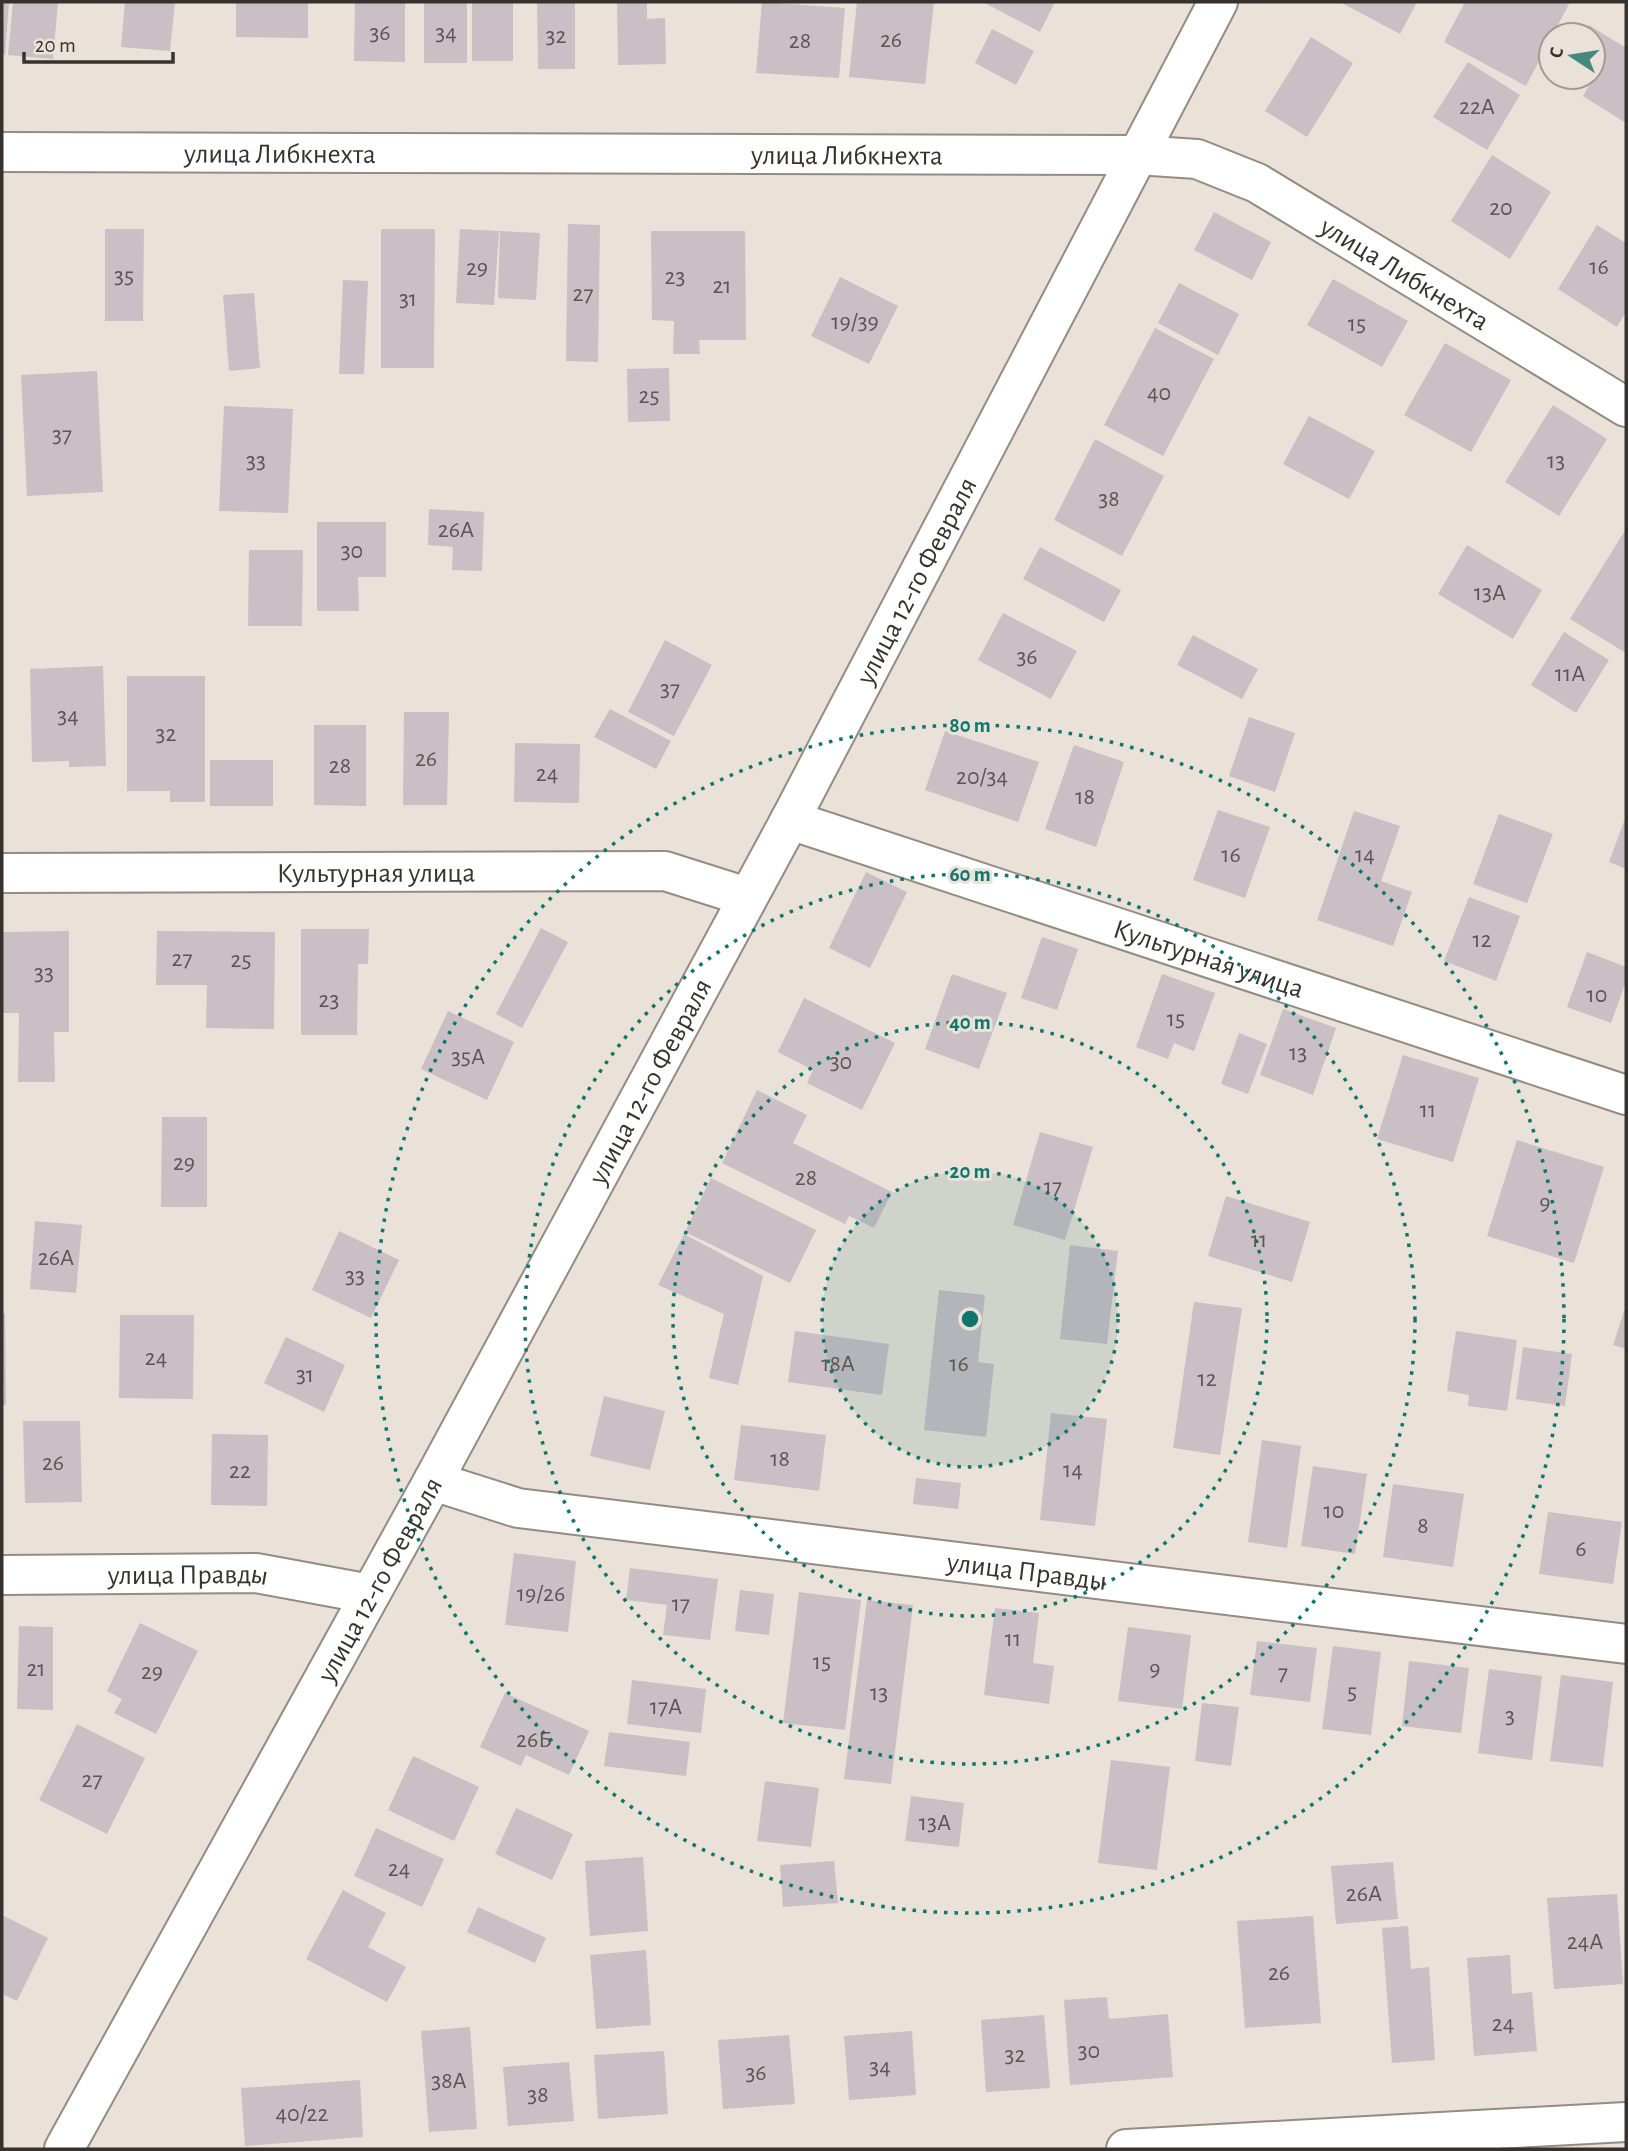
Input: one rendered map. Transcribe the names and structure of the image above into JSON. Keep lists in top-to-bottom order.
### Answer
{
  "streets": {
    "street": [
      "улица Либкнехта",
      "улица 12-го Февраля",
      "Культурная улица",
      "улица Правды"
    ]
  },
  "crossings": [
    ["улица Либкнехта", "улица 12-го Февраля"],
    ["улица 12-го Февраля", "Культурная улица"],
    ["улица 12-го Февраля", "улица Правды"]
  ],
  "house_numbers": [
    "36",
    "34",
    "32",
    "26",
    "28",
    "22А",
    "20",
    "16",
    "29",
    "35",
    "23",
    "21",
    "27",
    "31",
    "19/39",
    "15",
    "40",
    "25",
    "37",
    "33",
    "13",
    "38",
    "26А",
    "30",
    "13А",
    "36",
    "11А",
    "37",
    "34",
    "32",
    "26",
    "28",
    "24",
    "20/34",
    "18",
    "16",
    "14",
    "12",
    "27",
    "25",
    "33",
    "10",
    "23",
    "15",
    "13",
    "35А",
    "30",
    "11",
    "29",
    "28",
    "17",
    "9",
    "11",
    "26А",
    "33",
    "24",
    "18А",
    "16",
    "31",
    "12",
    "18",
    "26",
    "14",
    "22",
    "10",
    "8",
    "6",
    "19/26",
    "17",
    "11",
    "15",
    "21",
    "9",
    "29",
    "7",
    "5",
    "13",
    "17А",
    "3",
    "26Б",
    "27",
    "13А",
    "24",
    "26А",
    "24А",
    "26",
    "24",
    "30",
    "32",
    "34",
    "36",
    "38А",
    "38",
    "40/22"
  ],
  "scale_bar": "20 m",
  "north": "left",
  "rings": [
    "80 m",
    "60 m",
    "40 m",
    "20 m"
  ]
}
